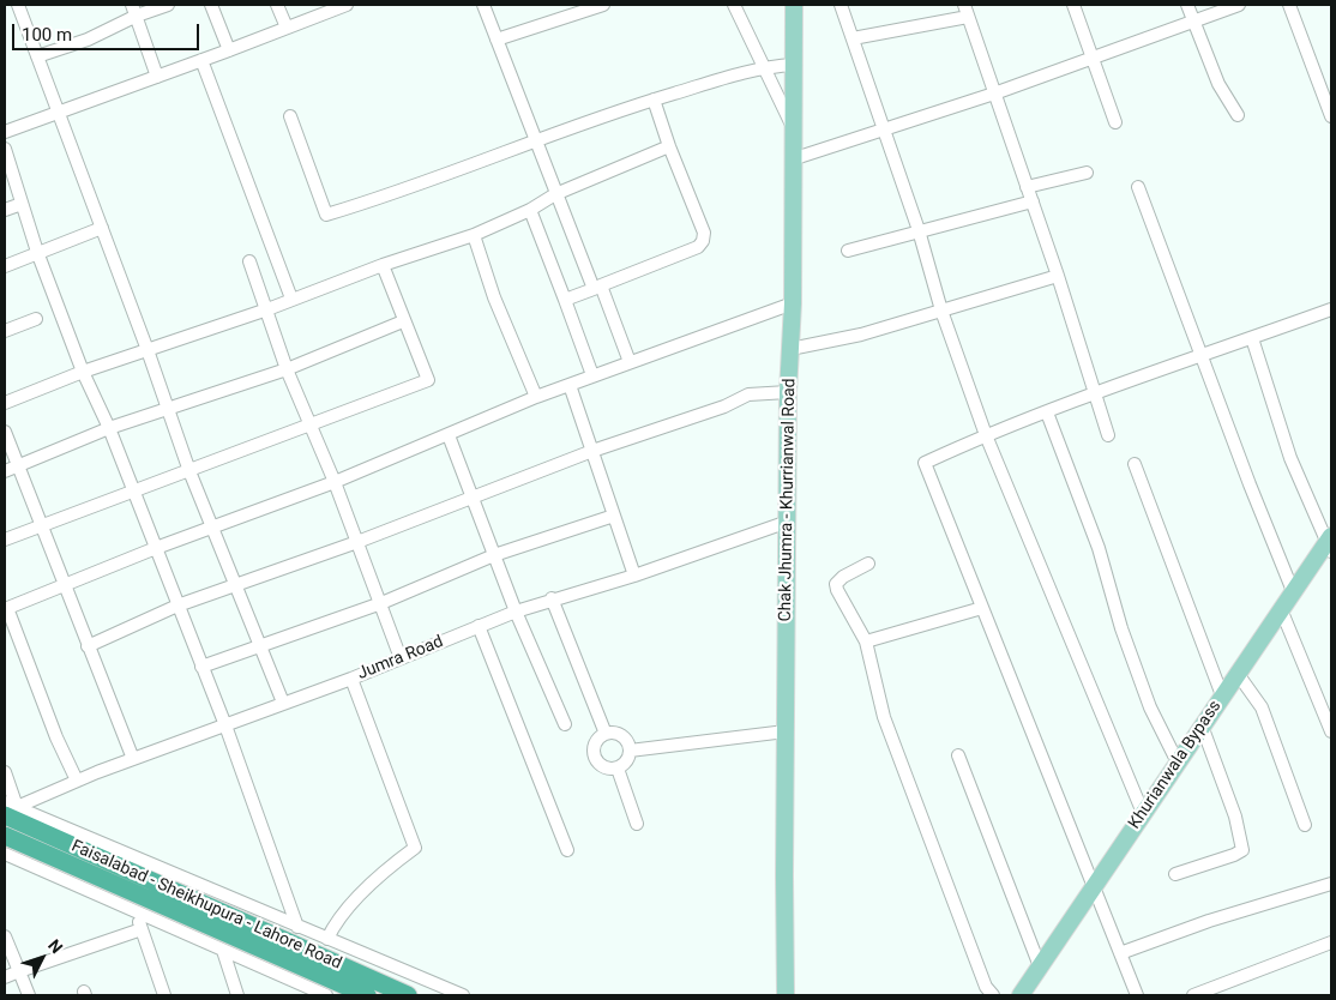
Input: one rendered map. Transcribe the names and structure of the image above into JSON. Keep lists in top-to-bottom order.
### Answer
{
  "streets": {
    "highway": ["Faisalabad - Sheikhupura - Lahore Road"],
    "main road": ["Chak Jhumra - Khurrianwal Road", "Khurianwala Bypass"],
    "street": ["Jumra Road"]
  },
  "crossings": [
    ["Chak Jhumra - Khurrianwal Road", "Jumra Road"],
    ["Jumra Road", "Faisalabad - Sheikhupura - Lahore Road"]
  ],
  "scale_bar": "100 m",
  "north": "top right"
}
